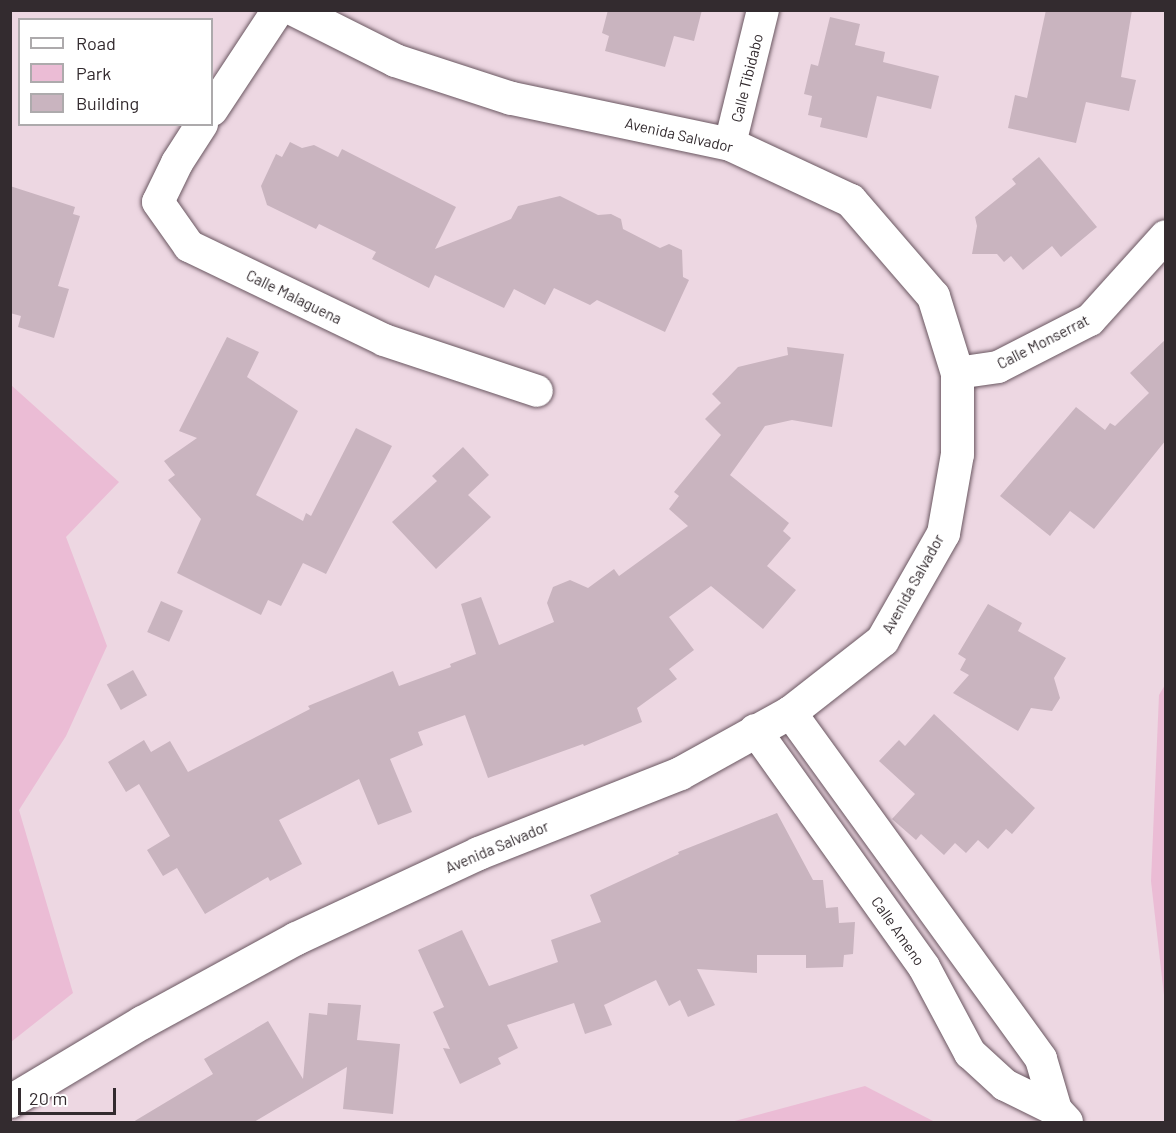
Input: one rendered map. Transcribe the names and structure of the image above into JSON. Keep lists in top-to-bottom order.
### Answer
{
  "streets": {
    "street": [
      "Calle Tibidabo",
      "Avenida Salvador",
      "Calle Malaguena",
      "Calle Monserrat",
      "Calle Ameno"
    ]
  },
  "crossings": [
    ["Calle Tibidabo", "Avenida Salvador"],
    ["Avenida Salvador", "Calle Monserrat"],
    ["Avenida Salvador", "Calle Ameno"]
  ],
  "legend": ["Road", "Park", "Building"],
  "scale_bar": "20 m"
}
